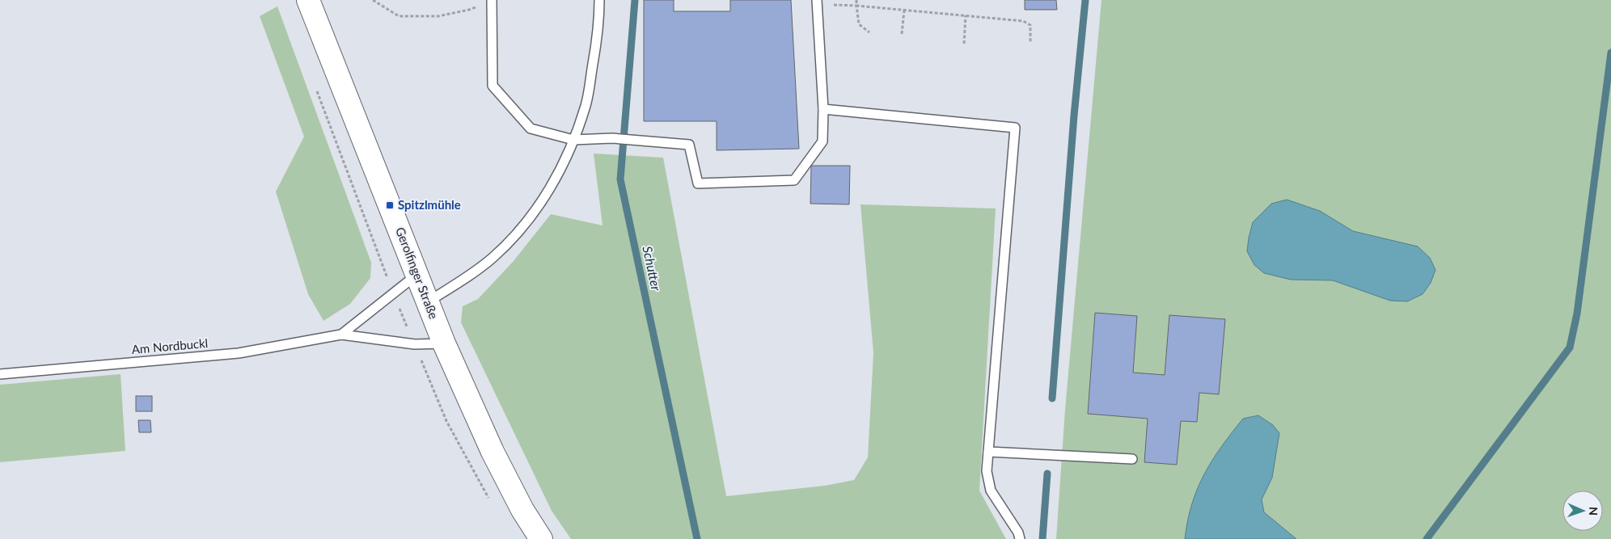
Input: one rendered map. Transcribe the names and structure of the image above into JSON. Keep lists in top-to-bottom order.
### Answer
{
  "streets": {
    "street": ["Gerolfinger Straße"],
    "lane": ["Am Nordbuckl"]
  },
  "water": ["Schutter"],
  "places": {
    "transit": ["Spitzlmühle"]
  },
  "north": "right"
}
